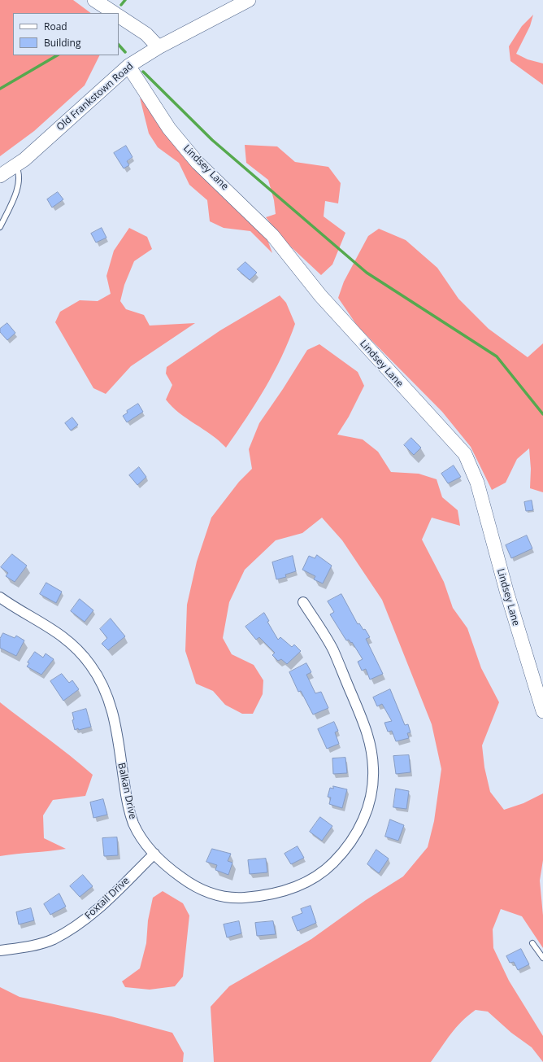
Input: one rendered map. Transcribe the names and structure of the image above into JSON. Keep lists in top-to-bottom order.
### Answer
{
  "streets": {
    "street": [
      "Old Frankstown Road",
      "Lindsey Lane",
      "Balkan Drive",
      "Foxtail Drive"
    ]
  },
  "crossings": [
    ["Old Frankstown Road", "Lindsey Lane"],
    ["Balkan Drive", "Foxtail Drive"]
  ],
  "legend": ["Road", "Building"]
}
